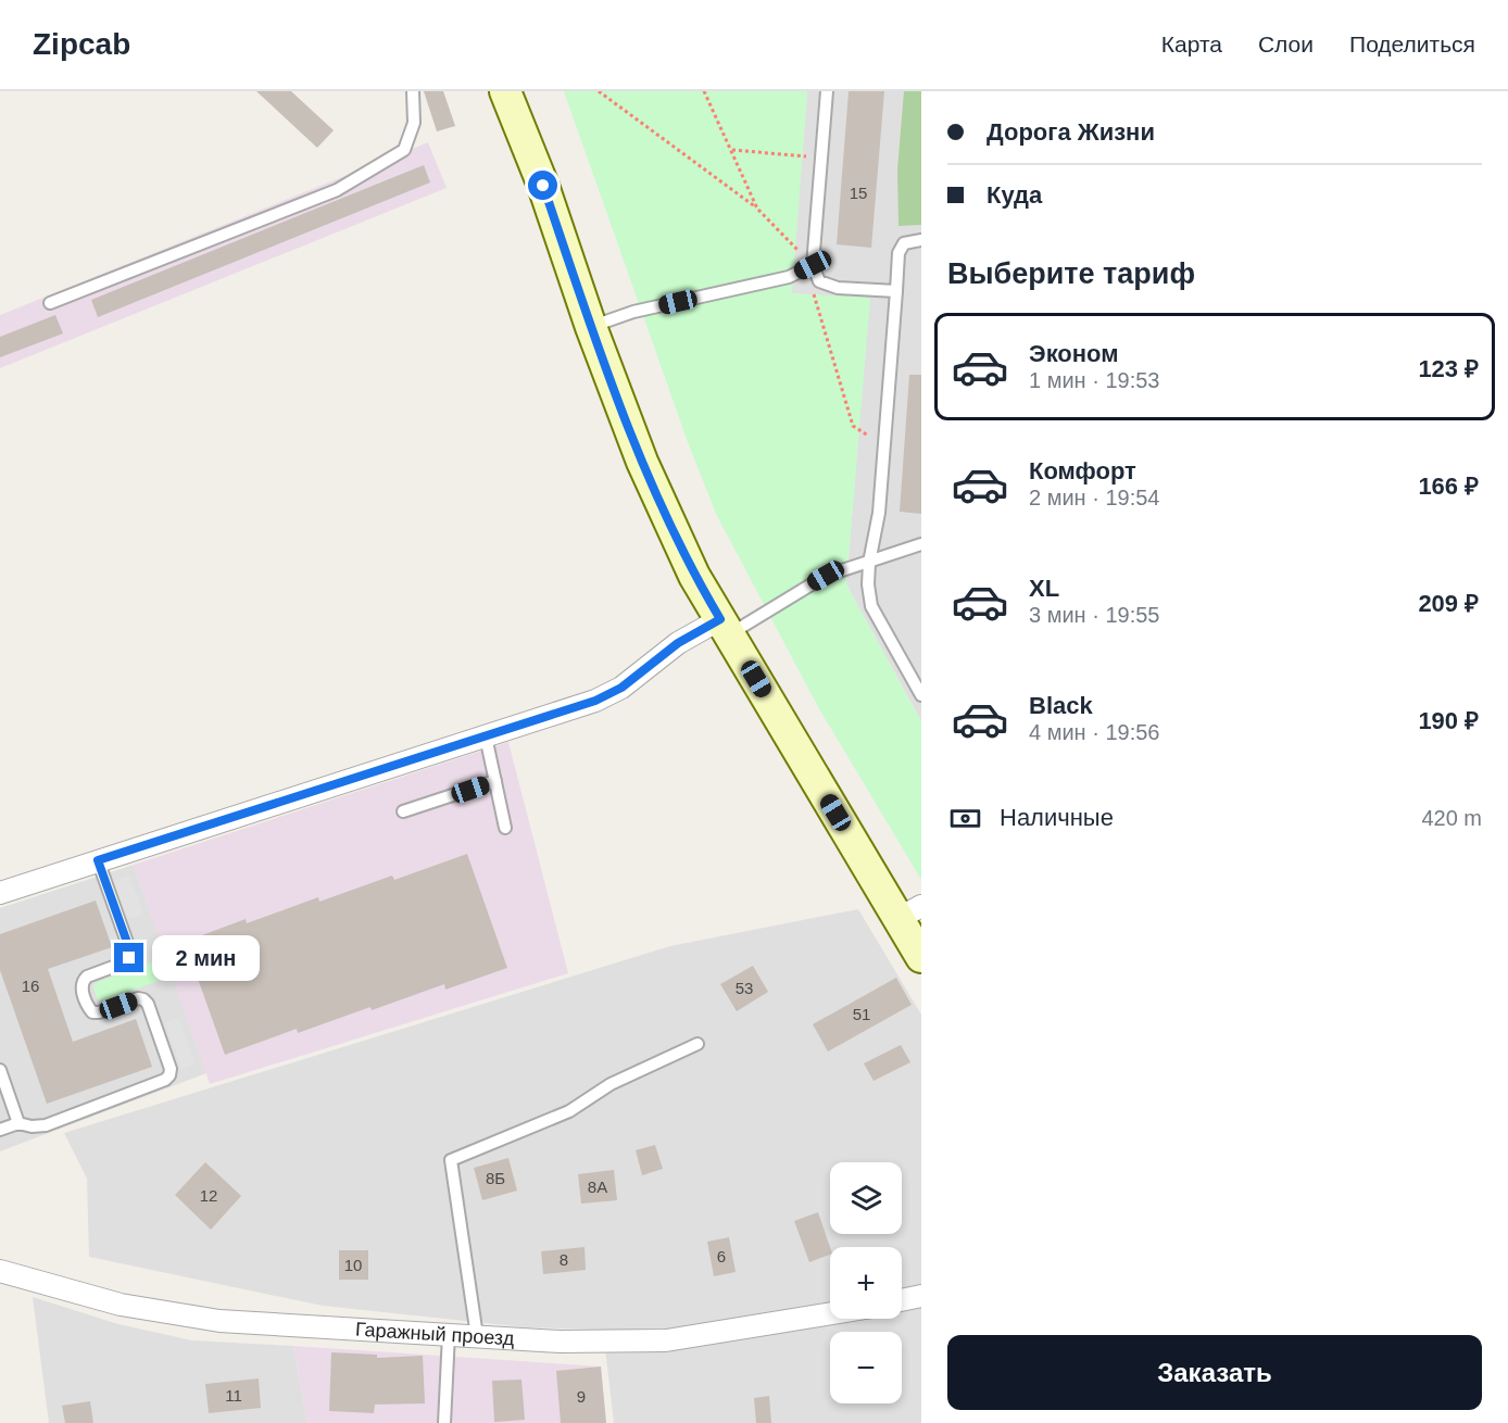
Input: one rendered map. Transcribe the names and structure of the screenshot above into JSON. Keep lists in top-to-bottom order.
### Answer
{
  "streets": {
    "street": ["Гаражный проезд"]
  },
  "house_numbers": [
    "15",
    "16",
    "53",
    "51",
    "8Б",
    "8А",
    "12",
    "6",
    "8",
    "10",
    "11",
    "9"
  ],
  "page": {
    "header": "Zipcab",
    "nav": ["Карта", "Слои", "Поделиться"],
    "banner": ["Дорога Жизни", "Куда"],
    "heading": "Выберите тариф",
    "list": [
      {
        "name": "Эконом",
        "note": "1 мин · 19:53",
        "value": "123 ₽"
      },
      {
        "name": "Комфорт",
        "note": "2 мин · 19:54",
        "value": "166 ₽"
      },
      {
        "name": "XL",
        "note": "3 мин · 19:55",
        "value": "209 ₽"
      },
      {
        "name": "Black",
        "note": "4 мин · 19:56",
        "value": "190 ₽"
      }
    ],
    "pay": ["Наличные", "420 m"],
    "bubble": "2 мин",
    "map_buttons": ["+", "−"],
    "buttons": "Заказать"
  }
}
